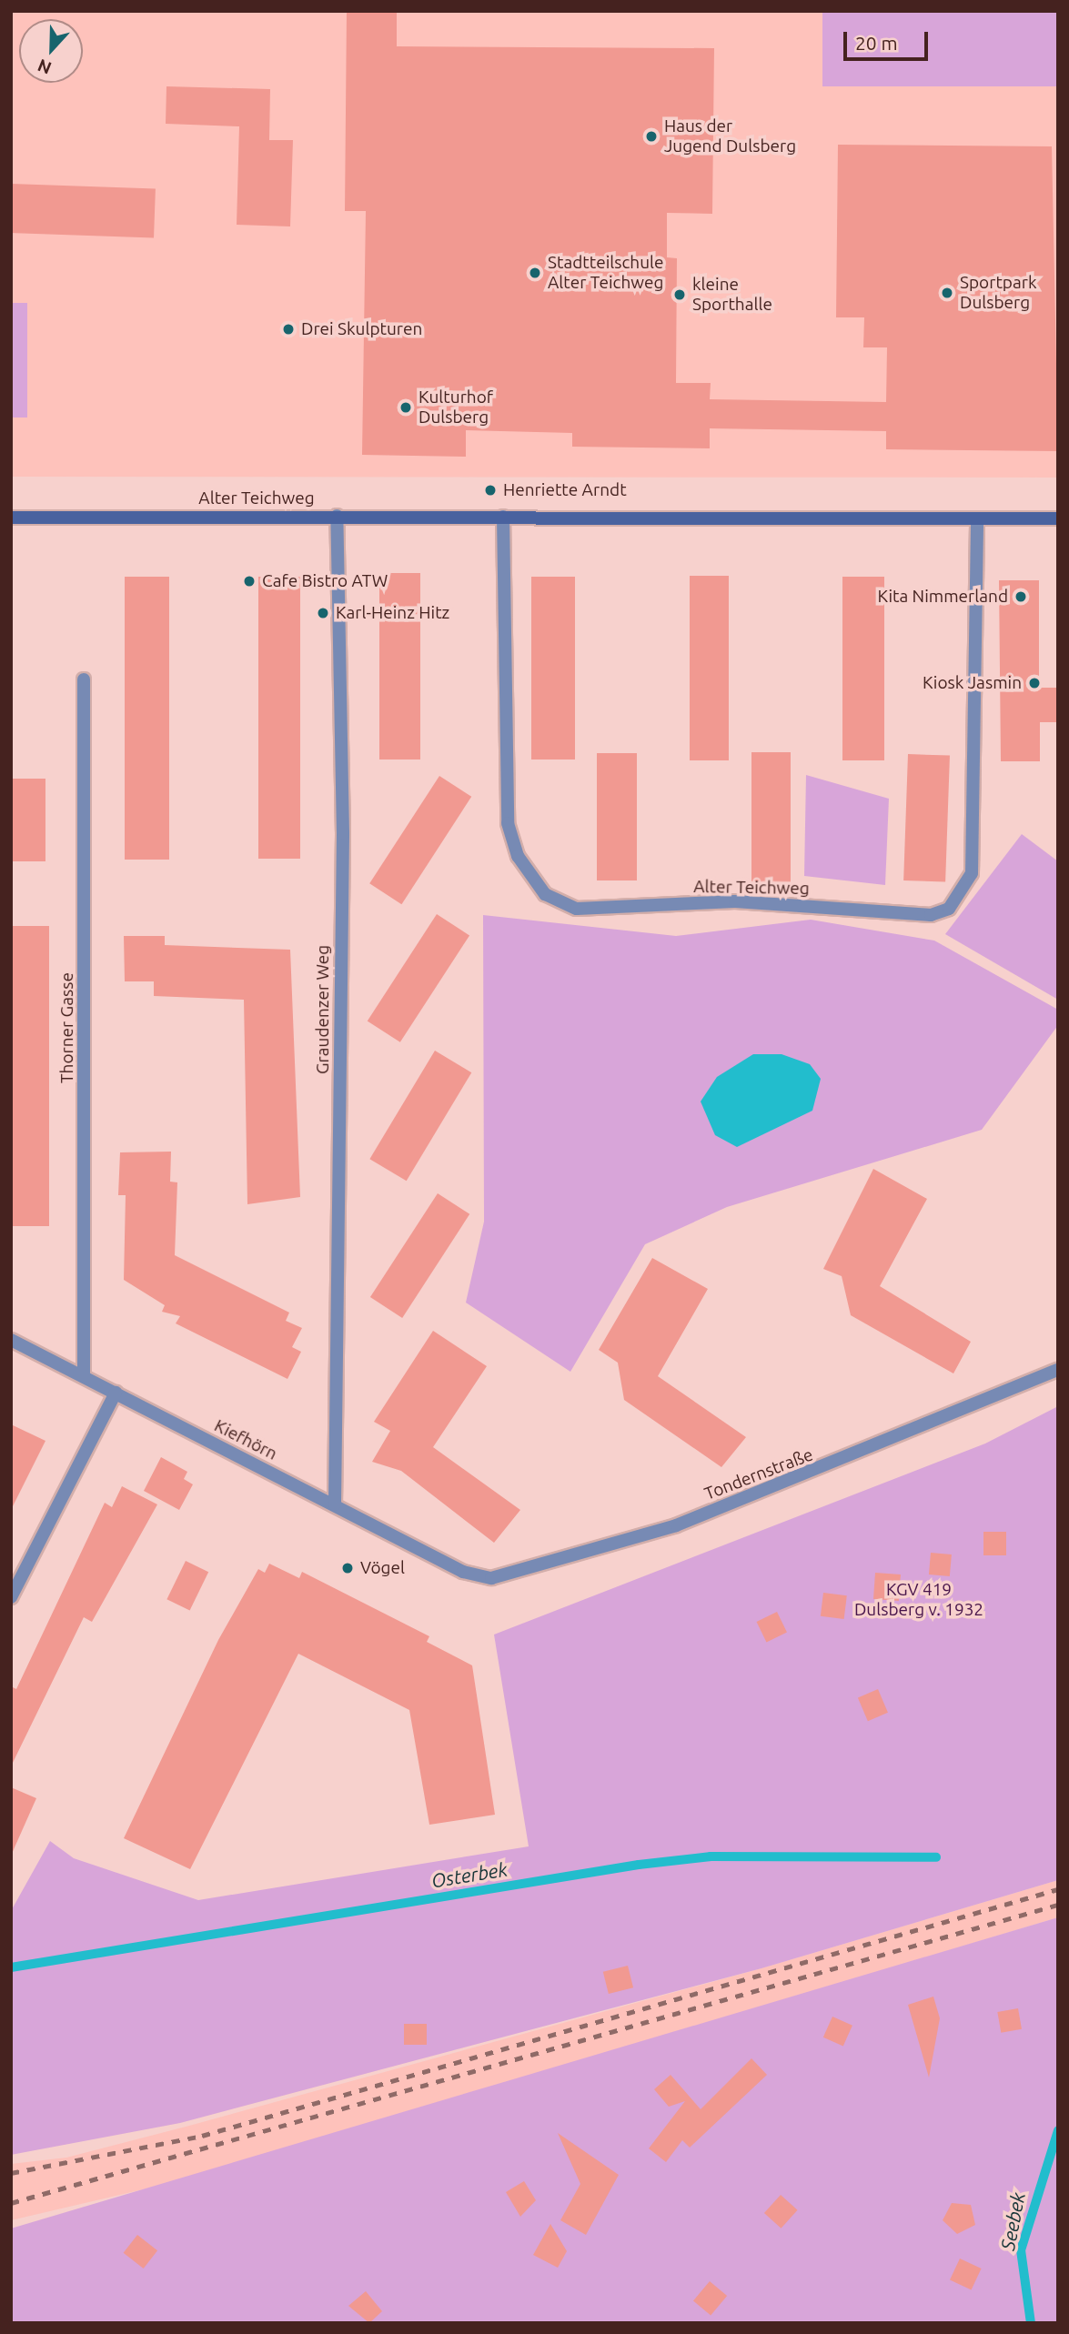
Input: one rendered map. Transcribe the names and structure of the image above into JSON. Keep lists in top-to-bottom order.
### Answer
{
  "streets": {
    "street": [
      "Alter Teichweg",
      "Graudenzer Weg",
      "Thorner Gasse",
      "Kiefhörn",
      "Tondernstraße"
    ]
  },
  "crossings": [
    ["Alter Teichweg", "Graudenzer Weg"],
    ["Graudenzer Weg", "Kiefhörn"],
    ["Thorner Gasse", "Kiefhörn"],
    ["Kiefhörn", "Tondernstraße"]
  ],
  "water": ["Osterbek", "Seebek"],
  "parks": ["KGV 419 Dulsberg v. 1932"],
  "places": [
    "Haus der Jugend Dulsberg",
    "Stadtteilschule Alter Teichweg",
    "Sportpark Dulsberg",
    "kleine Sporthalle",
    "Drei Skulpturen",
    "Kulturhof Dulsberg",
    "Henriette Arndt",
    "Cafe Bistro ATW",
    "Kita Nimmerland",
    "Karl-Heinz Hitz",
    "Kiosk Jasmin",
    "Vögel"
  ],
  "scale_bar": "20 m",
  "north": "bottom"
}
